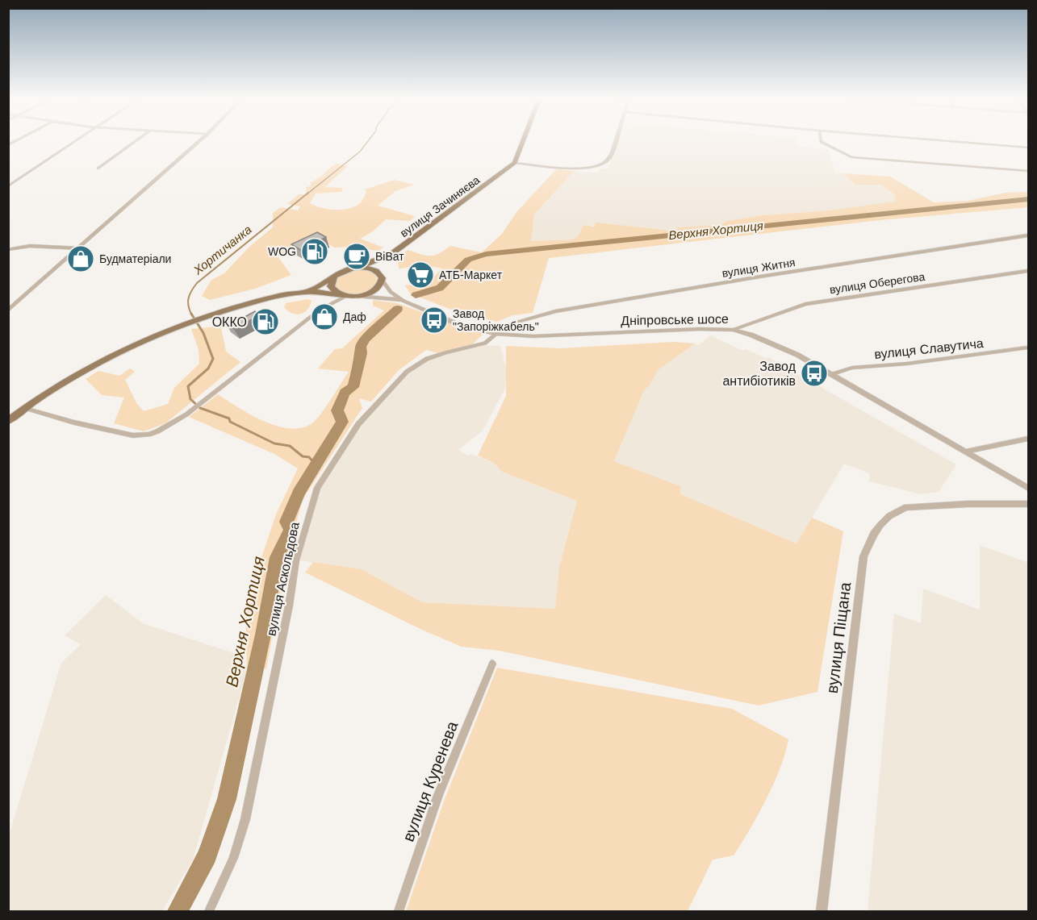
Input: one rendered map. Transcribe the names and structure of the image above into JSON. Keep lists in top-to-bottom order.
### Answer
{
  "streets": {
    "main road": ["вулиця Зачиняєва"],
    "street": [
      "вулиця Житня",
      "вулиця Оберегова",
      "Дніпровське шосе",
      "вулиця Славутича",
      "вулиця Аскольдова",
      "вулиця Піщана",
      "вулиця Куренева"
    ]
  },
  "crossings": [
    ["вулиця Житня", "Дніпровське шосе"],
    ["вулиця Житня", "вулиця Аскольдова"],
    ["вулиця Оберегова", "Дніпровське шосе"],
    ["Дніпровське шосе", "вулиця Славутича"],
    ["Дніпровське шосе", "вулиця Аскольдова"]
  ],
  "water": ["Верхня Хортиця", "Хортичанка"],
  "places": {
    "fuel station": ["WOG", "ОККО"],
    "cafe": ["ВіВат"],
    "shop": ["Будматеріали", "Даф"],
    "supermarket": ["АТБ-Маркет"],
    "bus stop": ["Завод \"Запоріжкабель\"", "Завод антибіотиків"]
  }
}
